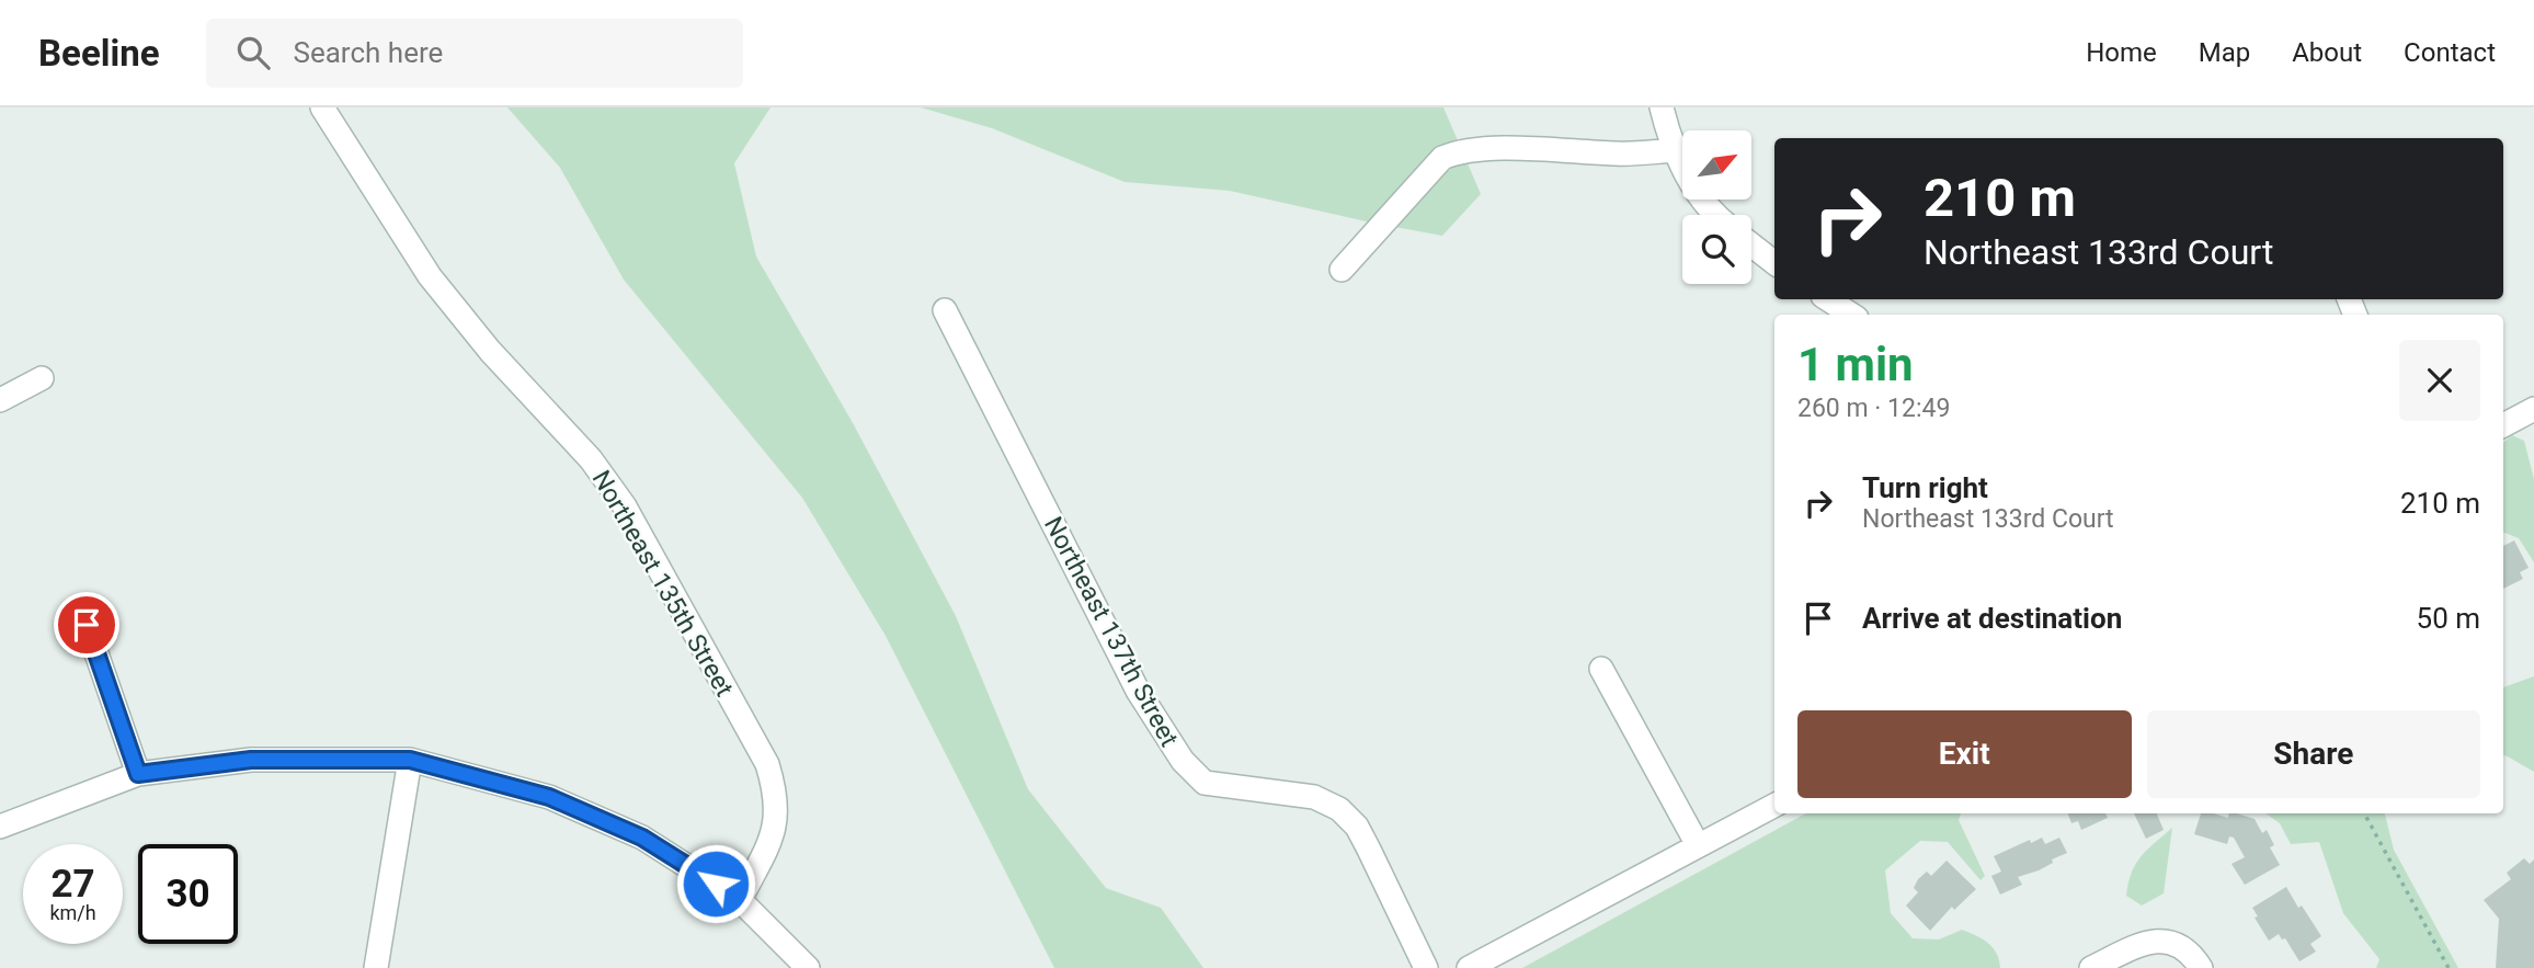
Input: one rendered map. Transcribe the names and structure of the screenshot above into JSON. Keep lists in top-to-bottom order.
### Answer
{
  "streets": {
    "street": ["Northeast 135th Street", "Northeast 137th Street"]
  },
  "north": "top right",
  "page": {
    "header": "Beeline",
    "search": "Search here",
    "nav": [
      "Home",
      "Map",
      "About",
      "Contact"
    ],
    "turn": ["210 m", "Northeast 133rd Court"],
    "heading": ["1 min", "260 m · 12:49"],
    "list": [
      {
        "name": "Turn right",
        "note": "Northeast 133rd Court",
        "value": "210 m"
      },
      {
        "name": "Arrive at destination",
        "value": "50 m"
      }
    ],
    "buttons": ["Exit", "Share"],
    "speed": "27 km/h",
    "limit": "30"
  }
}
